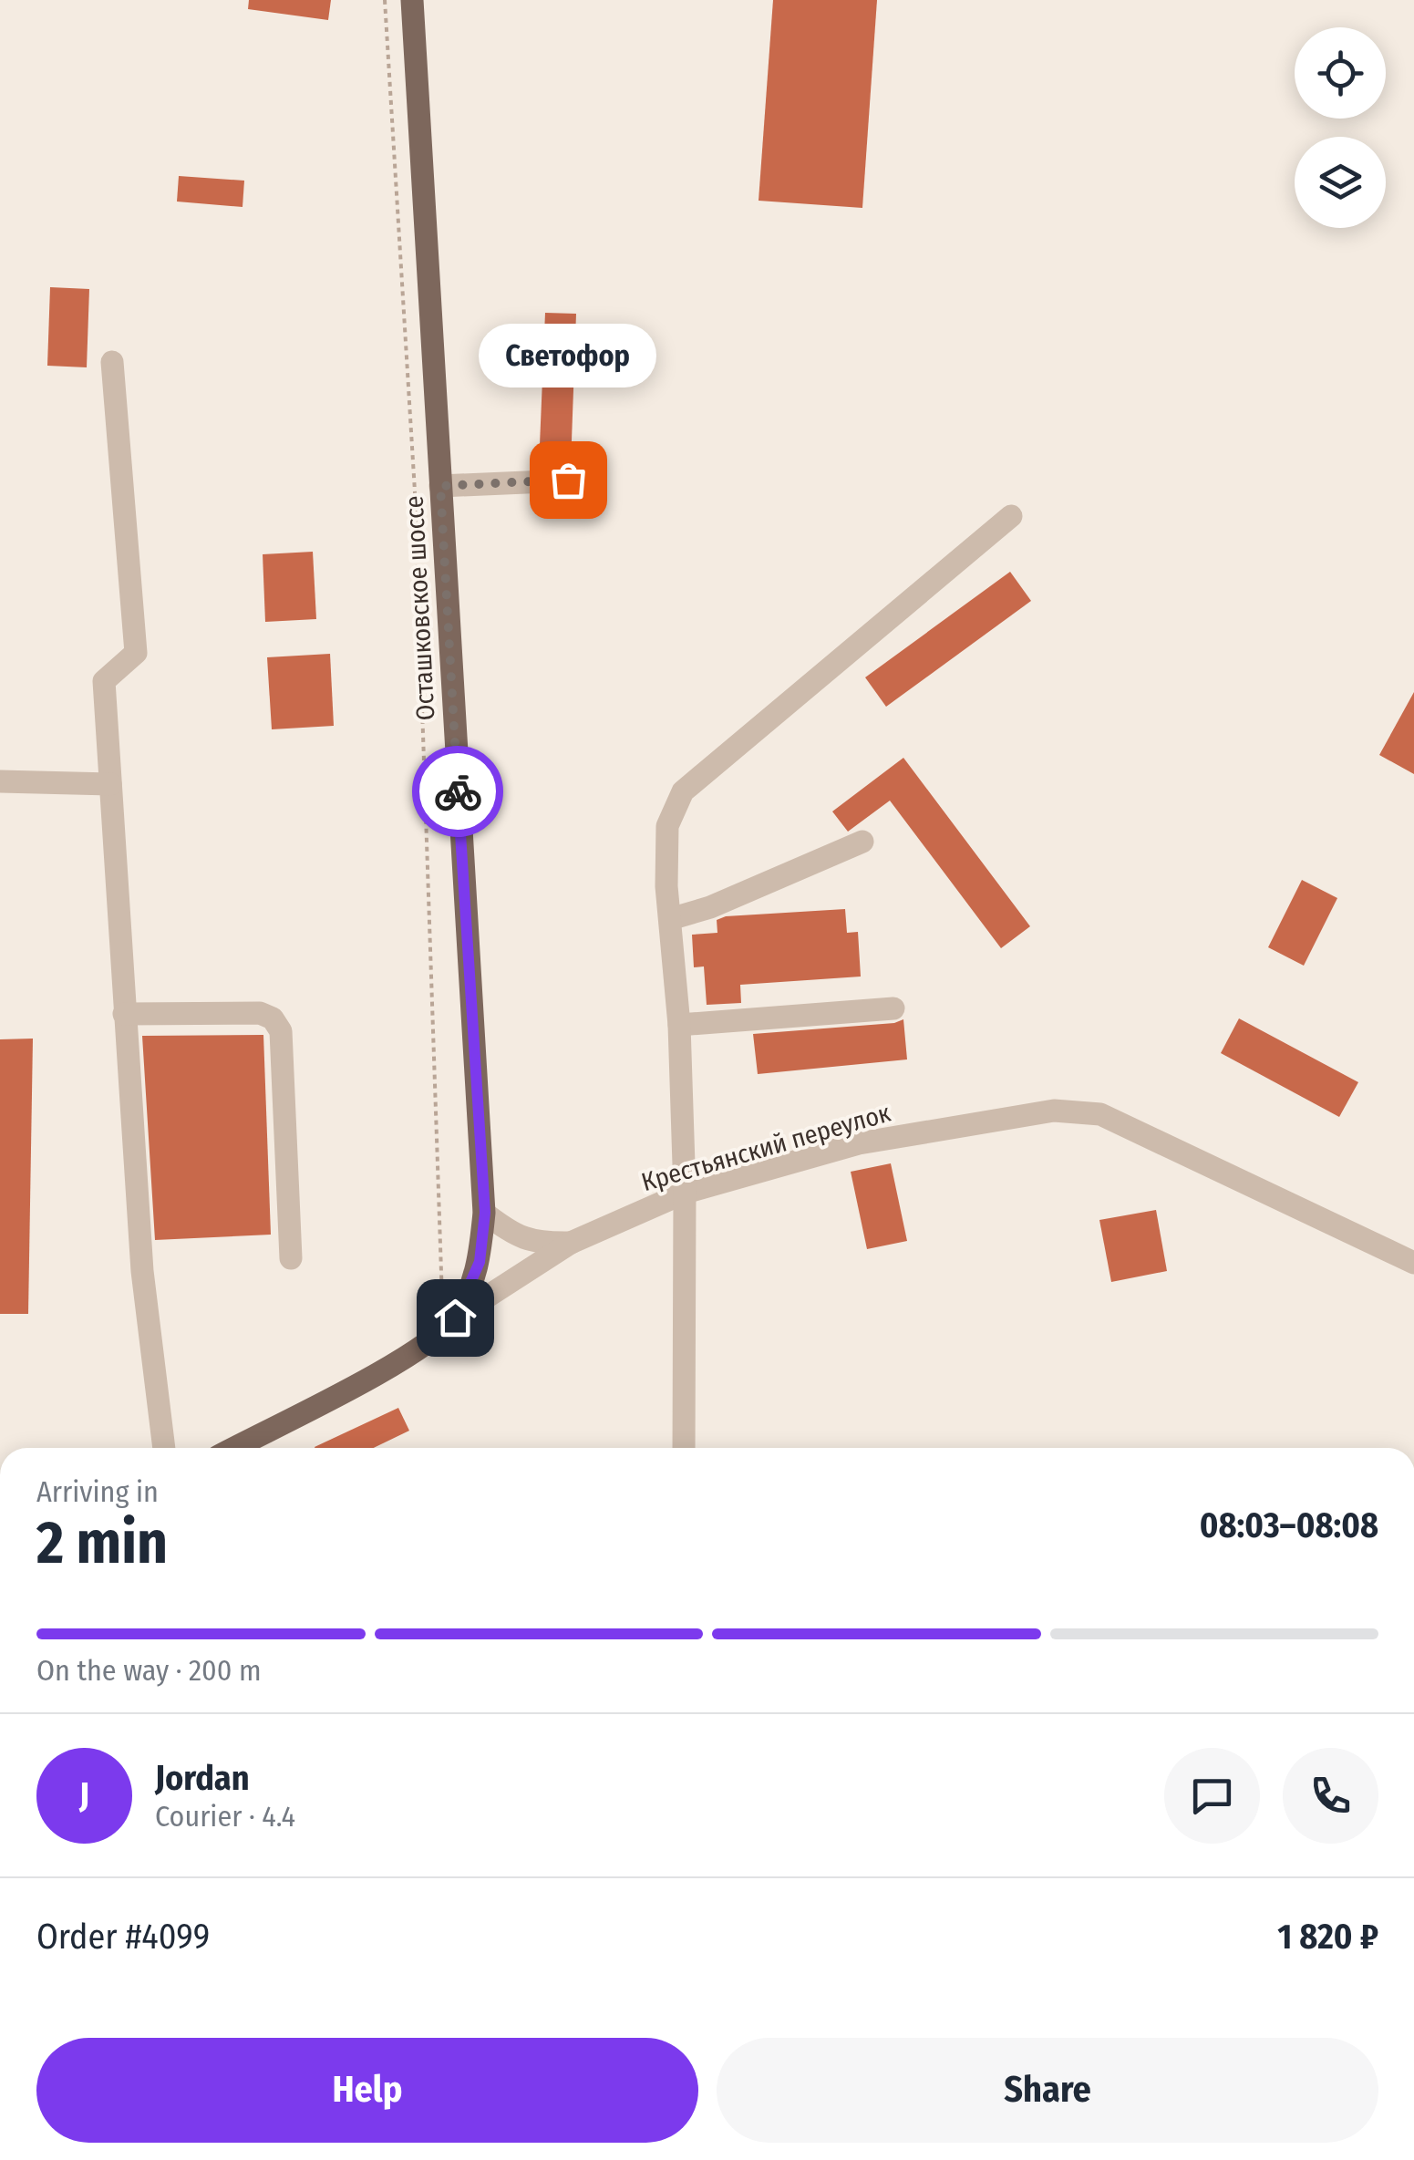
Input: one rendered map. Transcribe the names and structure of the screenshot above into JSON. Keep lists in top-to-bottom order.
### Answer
{
  "streets": {
    "main road": ["Осташковское шоссе"],
    "street": ["Крестьянский переулок"]
  },
  "crossings": [
    ["Осташковское шоссе", "Крестьянский переулок"]
  ],
  "places": ["Светофор"],
  "page": {
    "bubble": "Светофор",
    "heading": ["2 min", "Arriving in", "08:03–08:08"],
    "panel": [
      "Jordan",
      "Courier · 4.4",
      "Order #4099",
      "1 820 ₽"
    ],
    "bar": "On the way · 200 m",
    "round": "J",
    "buttons": ["Help", "Share"]
  }
}
